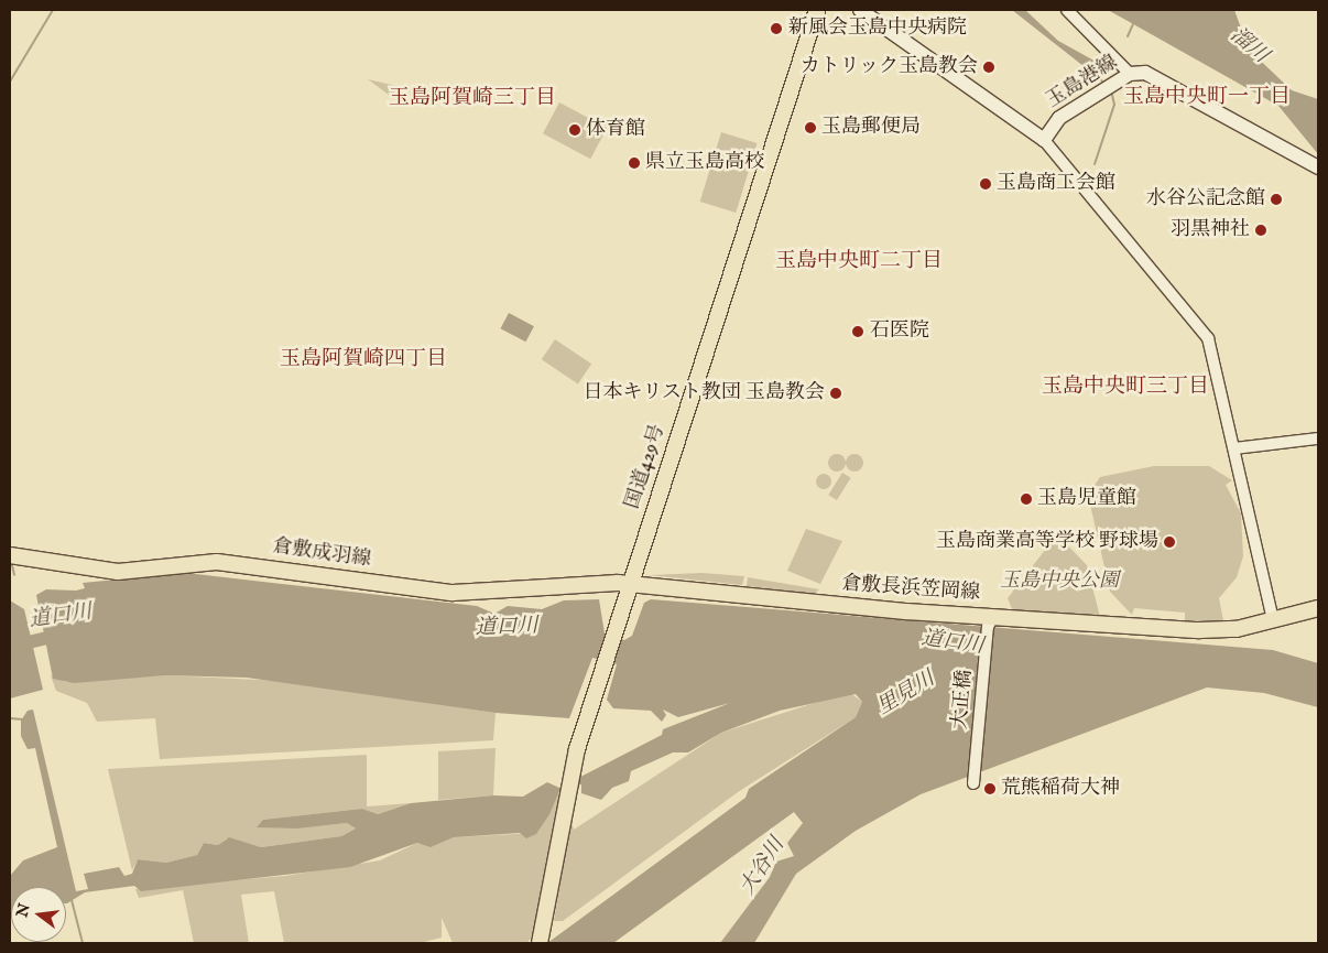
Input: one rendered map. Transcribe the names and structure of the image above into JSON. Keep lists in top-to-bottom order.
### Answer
{
  "streets": {
    "main road": [
      "玉島港線",
      "国道429号",
      "倉敷成羽線",
      "倉敷長浜笠岡線"
    ],
    "street": ["大正橋"]
  },
  "crossings": [
    ["国道429号", "倉敷成羽線"],
    ["国道429号", "倉敷長浜笠岡線"],
    ["倉敷成羽線", "倉敷長浜笠岡線"],
    ["倉敷長浜笠岡線", "大正橋"]
  ],
  "districts": [
    "玉島中央町一丁目",
    "玉島阿賀崎三丁目",
    "玉島中央町二丁目",
    "玉島阿賀崎四丁目",
    "玉島中央町三丁目"
  ],
  "water": [
    "溜川",
    "道口川",
    "里見川",
    "大谷川"
  ],
  "parks": ["玉島中央公園"],
  "places": [
    "新風会玉島中央病院",
    "カトリック玉島教会",
    "玉島郵便局",
    "体育館",
    "県立玉島高校",
    "玉島商工会館",
    "水谷公記念館",
    "羽黒神社",
    "石医院",
    "日本キリスト教団 玉島教会",
    "玉島児童館",
    "玉島商業高等学校 野球場",
    "荒熊稲荷大神"
  ],
  "north": "left"
}
